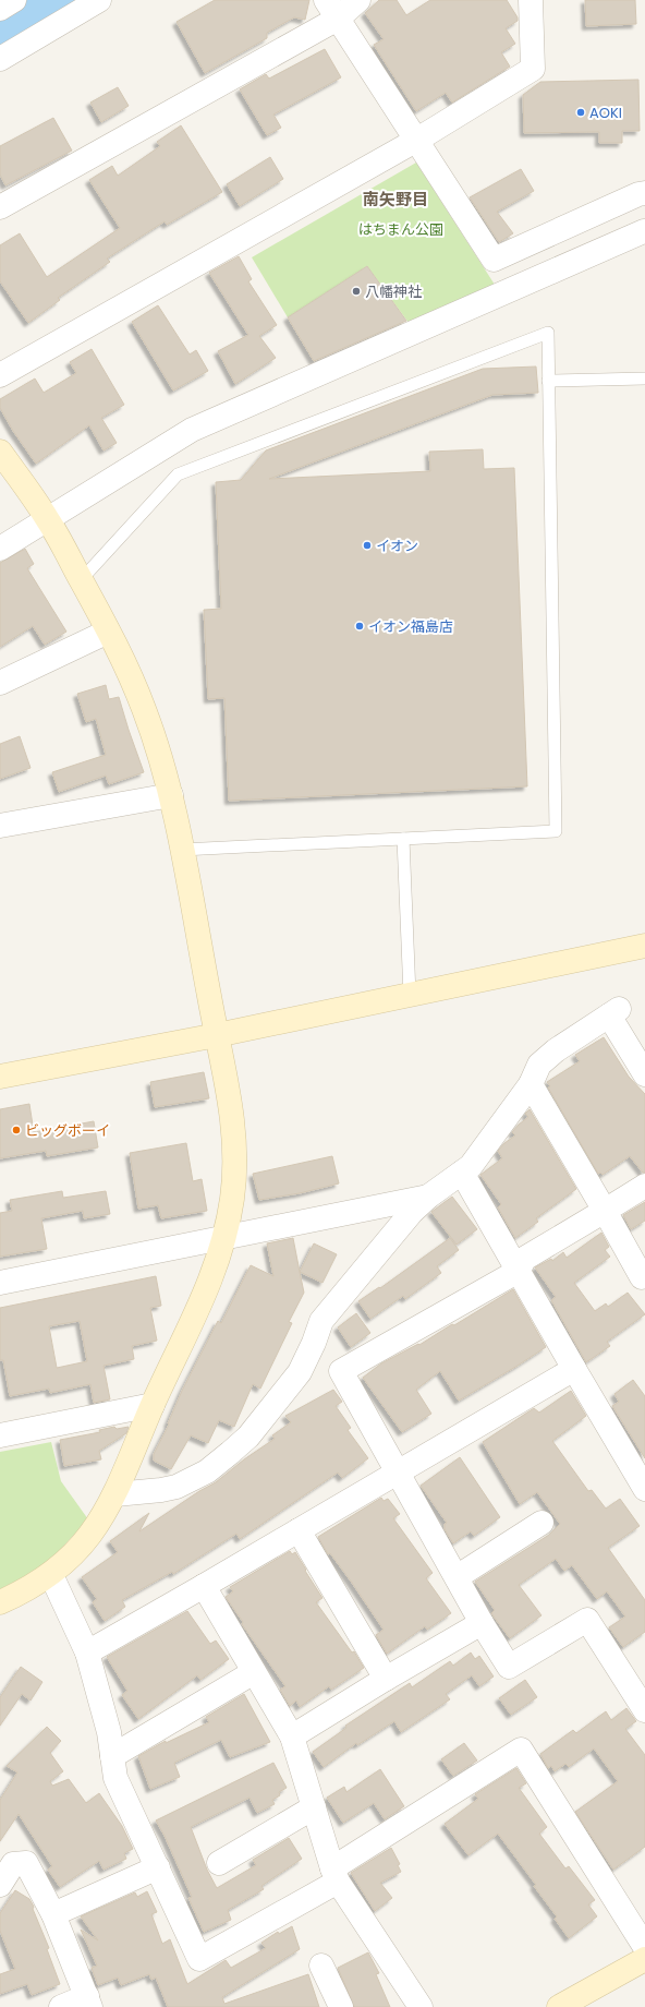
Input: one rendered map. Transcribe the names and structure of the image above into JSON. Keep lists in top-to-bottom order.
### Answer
{
  "districts": ["南矢野目"],
  "parks": ["はちまん公園"],
  "places": [
    "AOKI",
    "八幡神社",
    "イオン",
    "イオン福島店",
    "ビッグボーイ"
  ]
}
